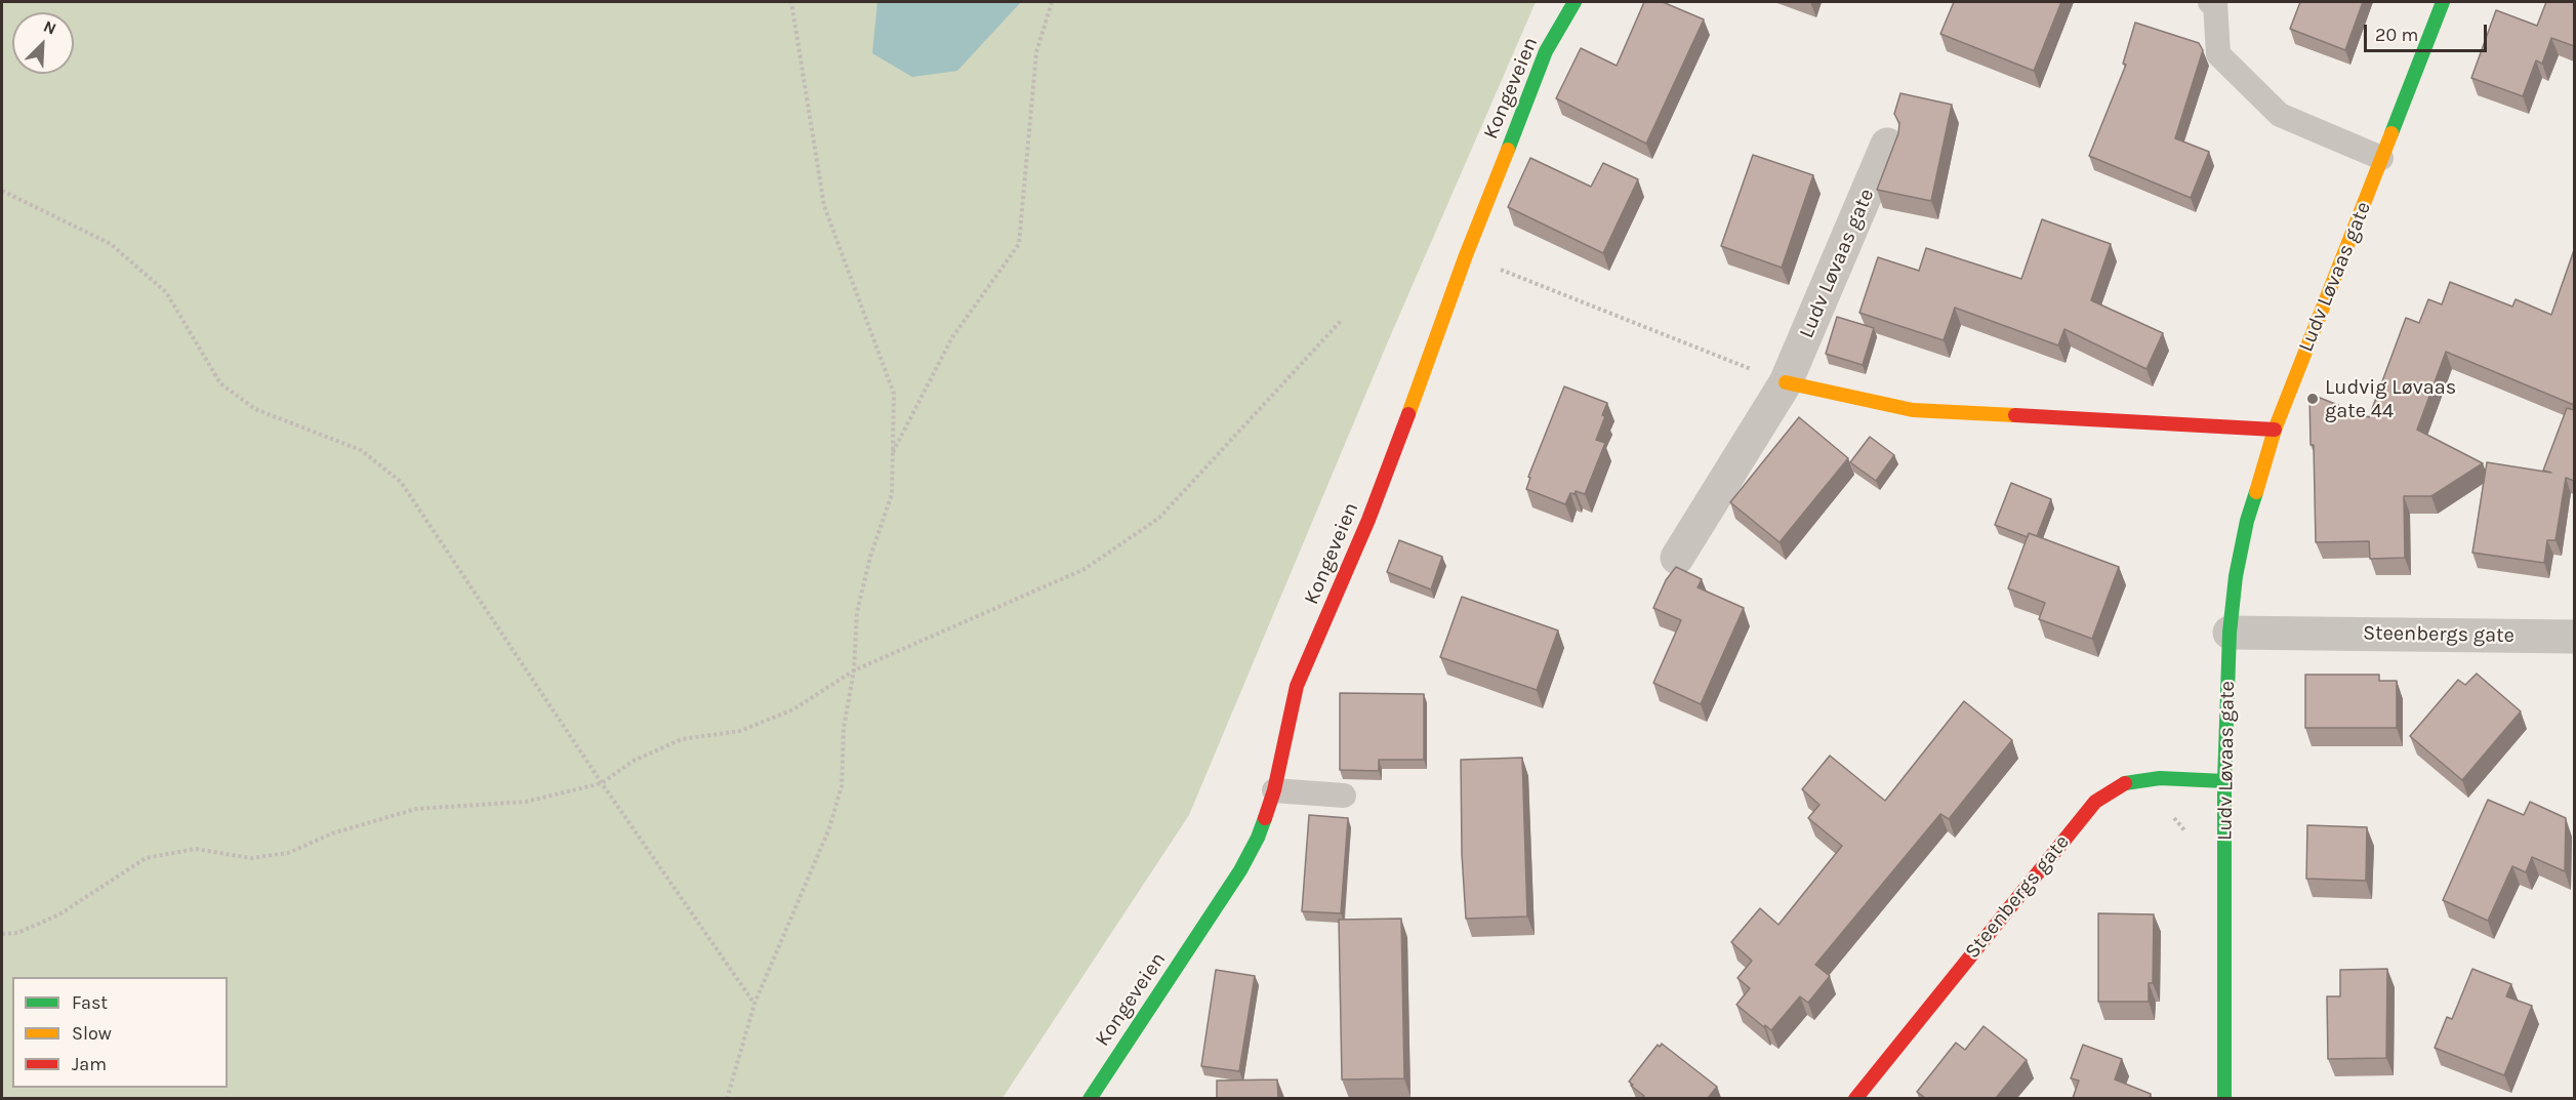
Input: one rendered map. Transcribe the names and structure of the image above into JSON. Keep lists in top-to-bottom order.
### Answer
{
  "streets": {
    "street": ["Kongeveien", "Ludv Løvaas gate", "Steenbergs gate"]
  },
  "crossings": [
    ["Ludv Løvaas gate", "Steenbergs gate"]
  ],
  "places": ["Ludvig Løvaas gate 44"],
  "legend": ["Fast", "Slow", "Jam"],
  "scale_bar": "20 m",
  "north": "top right"
}
